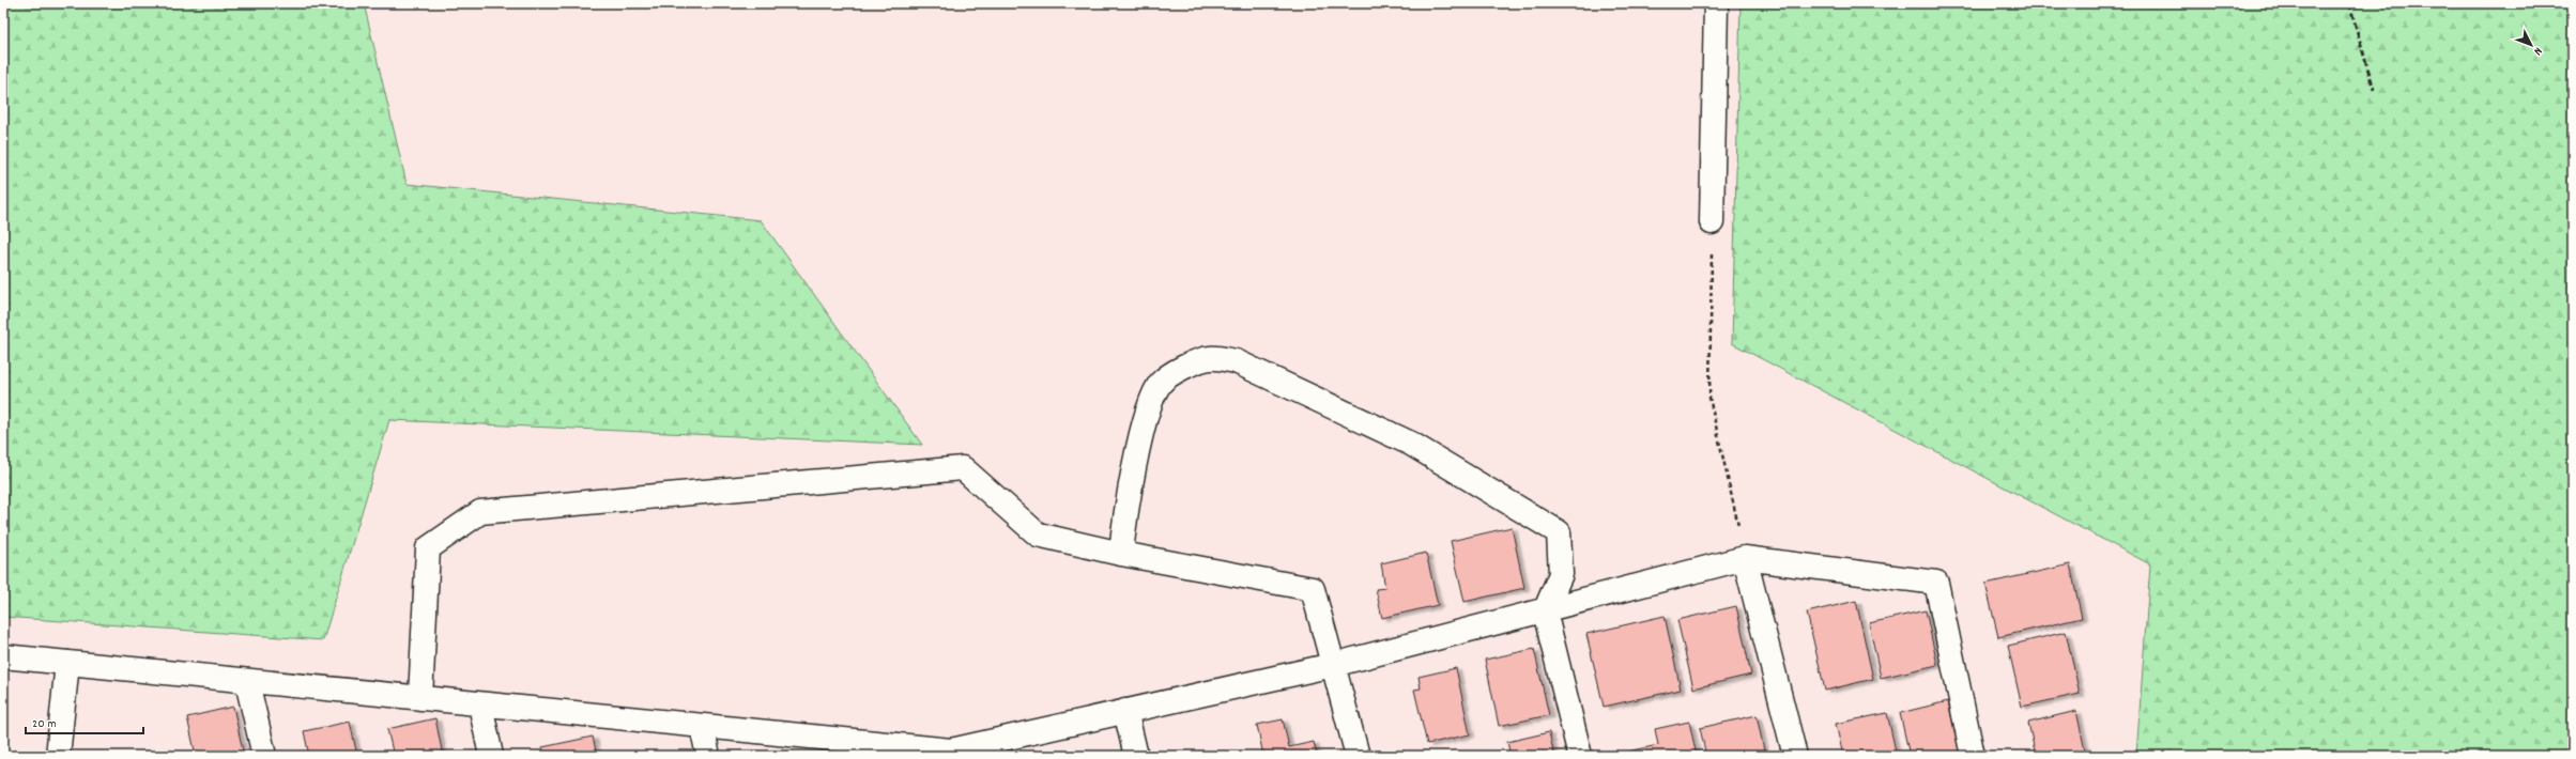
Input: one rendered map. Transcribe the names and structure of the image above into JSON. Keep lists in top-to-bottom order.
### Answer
{
  "scale_bar": "20 m",
  "north": "bottom right"
}
